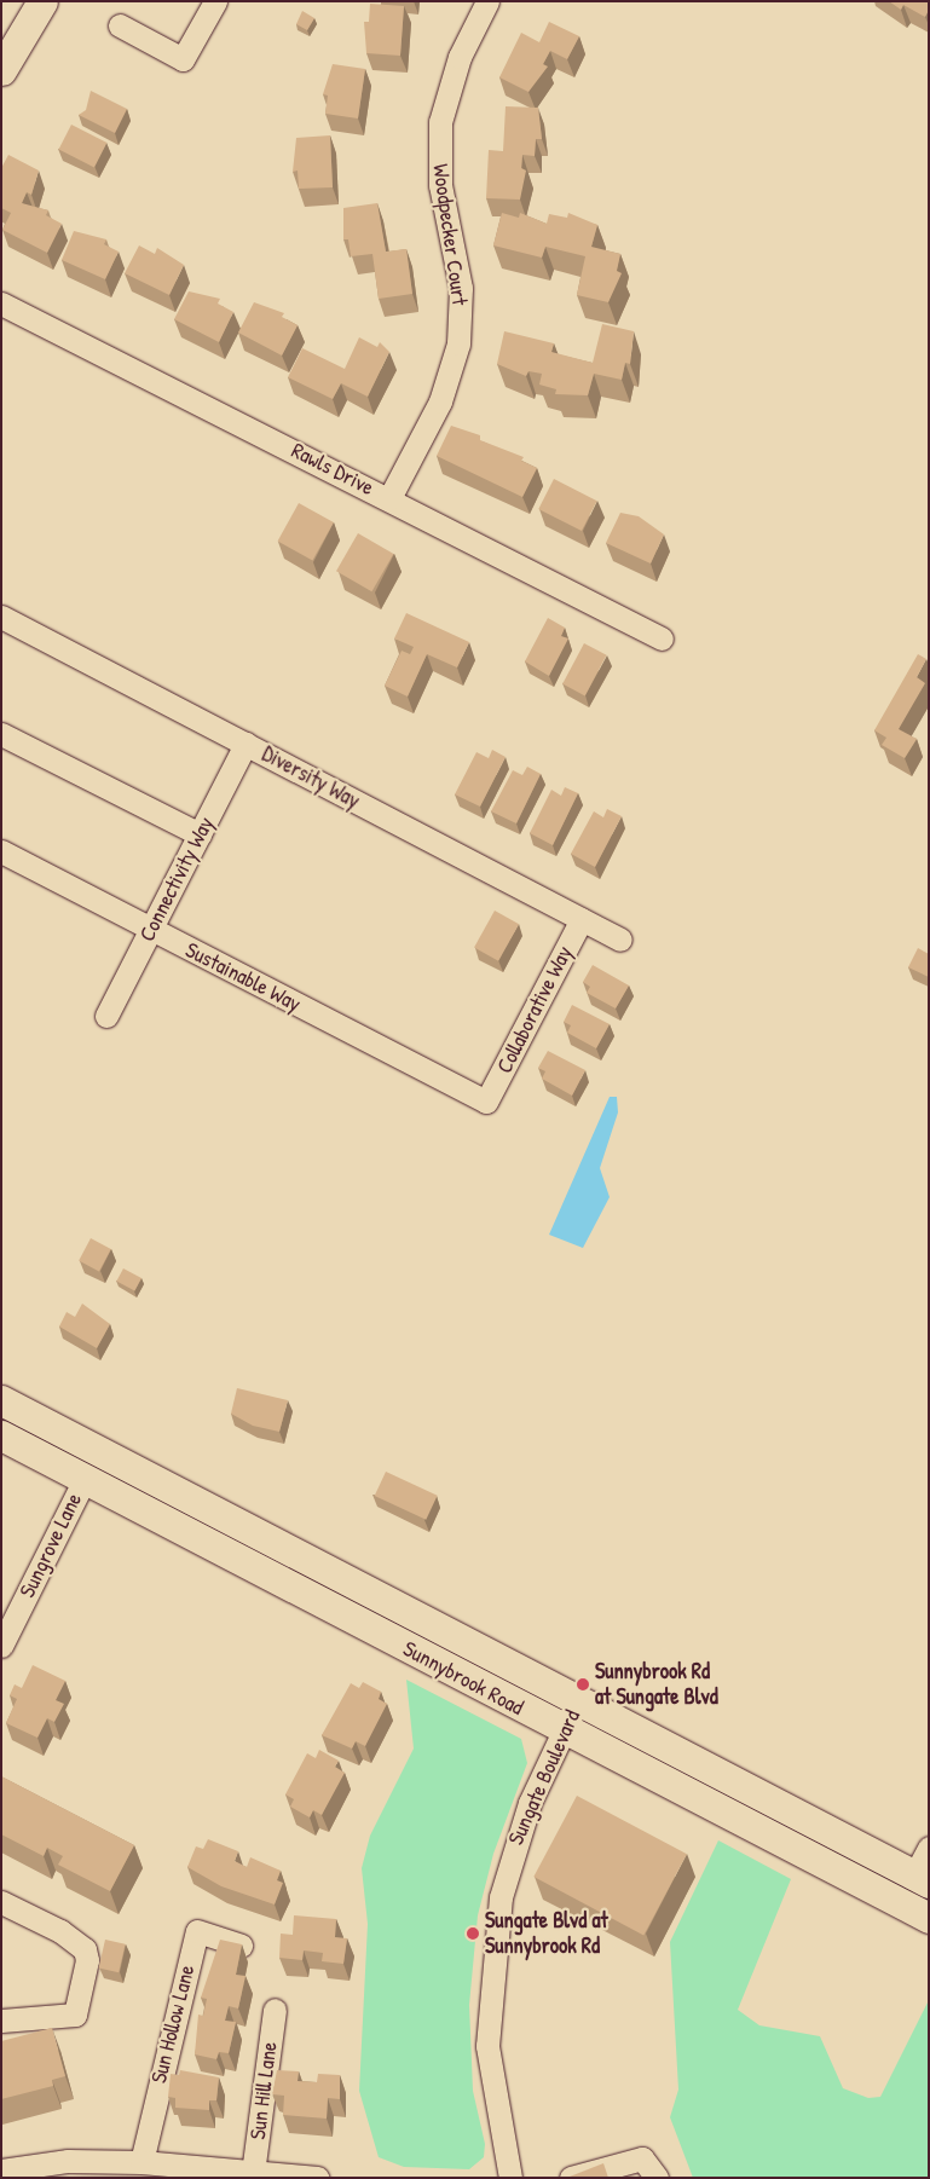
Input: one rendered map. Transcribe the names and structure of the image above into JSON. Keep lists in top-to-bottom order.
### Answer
{
  "streets": {
    "main road": ["Sunnybrook Road"],
    "street": [
      "Woodpecker Court",
      "Rawls Drive",
      "Diversity Way",
      "Connectivity Way",
      "Sustainable Way",
      "Collaborative Way",
      "Sungrove Lane",
      "Sungate Boulevard",
      "Sun Hollow Lane",
      "Sun Hill Lane"
    ]
  },
  "crossings": [
    ["Woodpecker Court", "Rawls Drive"],
    ["Diversity Way", "Connectivity Way"],
    ["Diversity Way", "Collaborative Way"],
    ["Connectivity Way", "Sustainable Way"],
    ["Sustainable Way", "Collaborative Way"],
    ["Sungrove Lane", "Sunnybrook Road"],
    ["Sunnybrook Road", "Sungate Boulevard"]
  ],
  "places": ["Sunnybrook Rd at Sungate Blvd", "Sungate Blvd at Sunnybrook Rd"]
}
